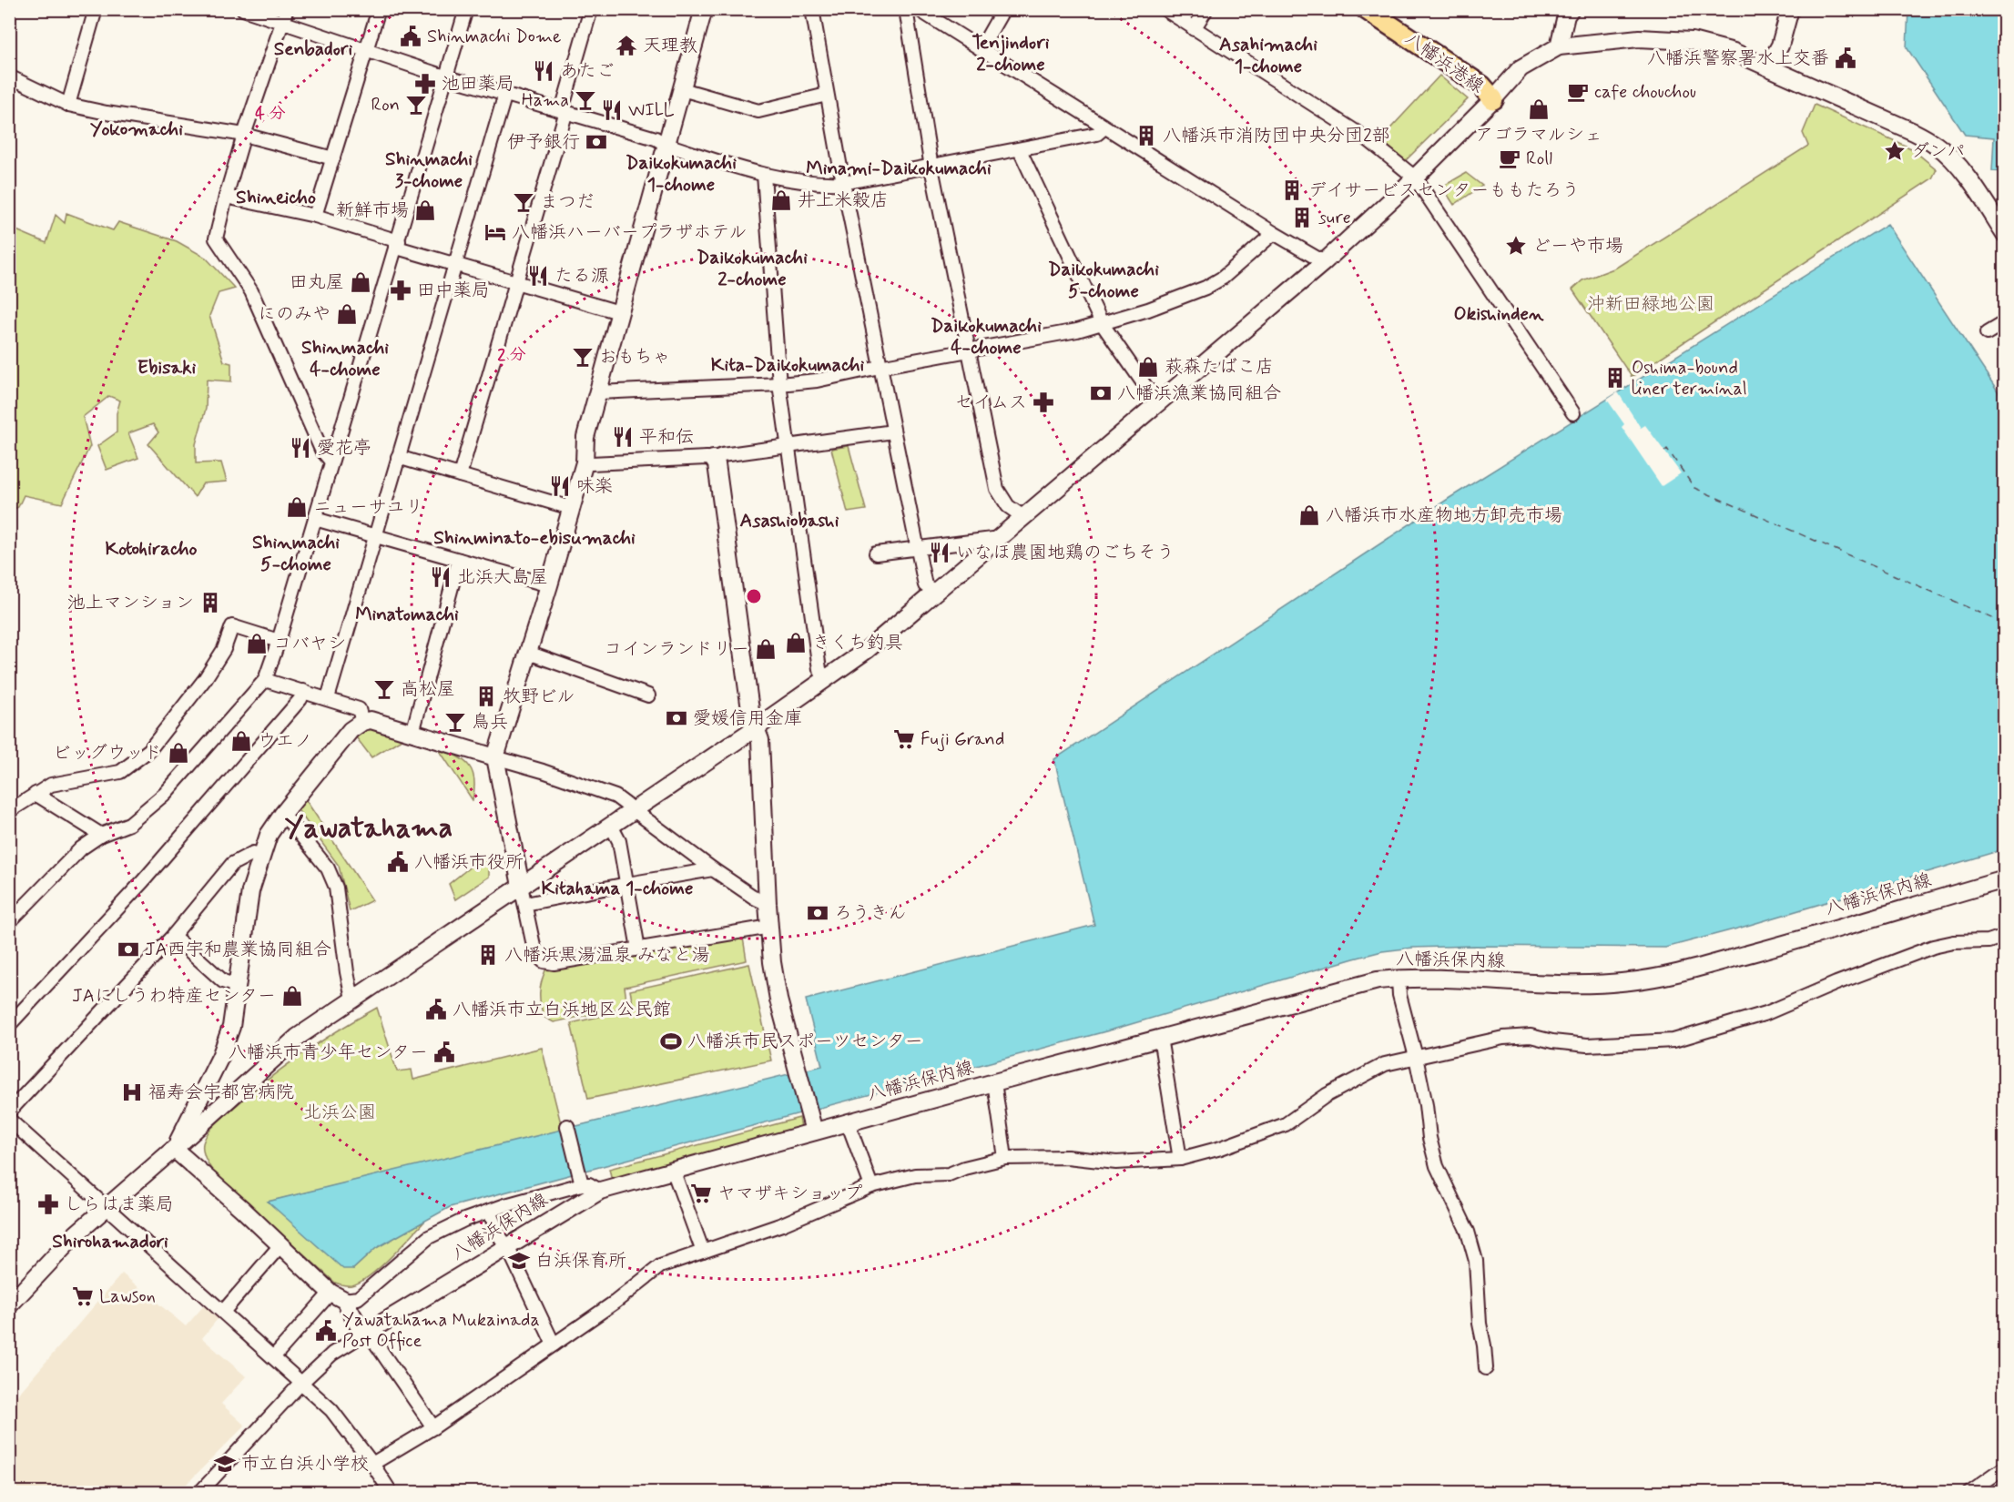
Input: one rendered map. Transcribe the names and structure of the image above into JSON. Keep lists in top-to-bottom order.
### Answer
{
  "streets": {
    "main road": ["八幡浜港線"],
    "street": ["八幡浜保内線"]
  },
  "districts": [
    "Tenjindori 2-chome",
    "Asahimachi 1-chome",
    "Senbadori",
    "Yokomachi",
    "Shinmachi 3-chome",
    "Daikokumachi 1-chome",
    "Minami-Daikokumachi",
    "Shineicho",
    "Daikokumachi 2-chome",
    "Daikokumachi 5-chome",
    "Okishinden",
    "Daikokumachi 4-chome",
    "Shinmachi 4-chome",
    "Kita-Daikokumachi",
    "Ebisaki",
    "Asashiobashi",
    "Shinminato-ebisumachi",
    "Shinmachi 5-chome",
    "Kotohiracho",
    "Minatomachi",
    "Yawatahama",
    "Kitahama 1-chome",
    "Shirohamadori"
  ],
  "parks": ["沖新田緑地公園", "北浜公園"],
  "places": {
    "public building": [
      "Shinmachi Dome",
      "八幡浜警察署水上交番",
      "八幡浜市役所",
      "八幡浜市立白浜地区公民館",
      "八幡浜市青少年センター",
      "Yawatahama Mukainada Post Office"
    ],
    "temple": ["天理教"],
    "restaurant": [
      "あたご",
      "WILL",
      "たる源",
      "平和伝",
      "愛花亭",
      "味楽",
      "いなほ農園地鶏のごちそう",
      "北浜大島屋"
    ],
    "pharmacy": [
      "池田薬局",
      "田中薬局",
      "セイムス",
      "しらはま薬局"
    ],
    "cafe": ["cafe chouchou", "Roll"],
    "bar": [
      "Hama",
      "Ron",
      "まつだ",
      "おもちゃ",
      "高松屋",
      "鳥兵"
    ],
    "shop": [
      "アゴラマルシェ",
      "井上米穀店",
      "新鮮市場",
      "田丸屋",
      "にのみや",
      "萩森たばこ店",
      "ニューサユリ",
      "八幡浜市水産物地方卸売市場",
      "きくち釣具",
      "コバヤシ",
      "コインランドリー",
      "ウエノ",
      "ビッグウッド",
      "JAにしうわ特産センター"
    ],
    "building": [
      "八幡浜市消防団中央分団2部",
      "デイサービスセンターももたろう",
      "sure",
      "Oshima-bound liner terminal",
      "池上マンション",
      "牧野ビル",
      "八幡浜黒湯温泉 みなと湯"
    ],
    "bank": [
      "伊予銀行",
      "八幡浜漁業協同組合",
      "愛媛信用金庫",
      "ろうきん",
      "JA西宇和農業協同組合"
    ],
    "place": ["ダンパ", "どーや市場"],
    "hotel": ["八幡浜ハーバープラザホテル"],
    "supermarket": ["Fuji Grand", "ヤマザキショップ", "Lawson"],
    "sports": ["八幡浜市民スポーツセンター"],
    "hospital": ["福寿会宇都宮病院"],
    "school or university": ["白浜保育所", "市立白浜小学校"]
  },
  "rings": ["4 分", "2 分"]
}
